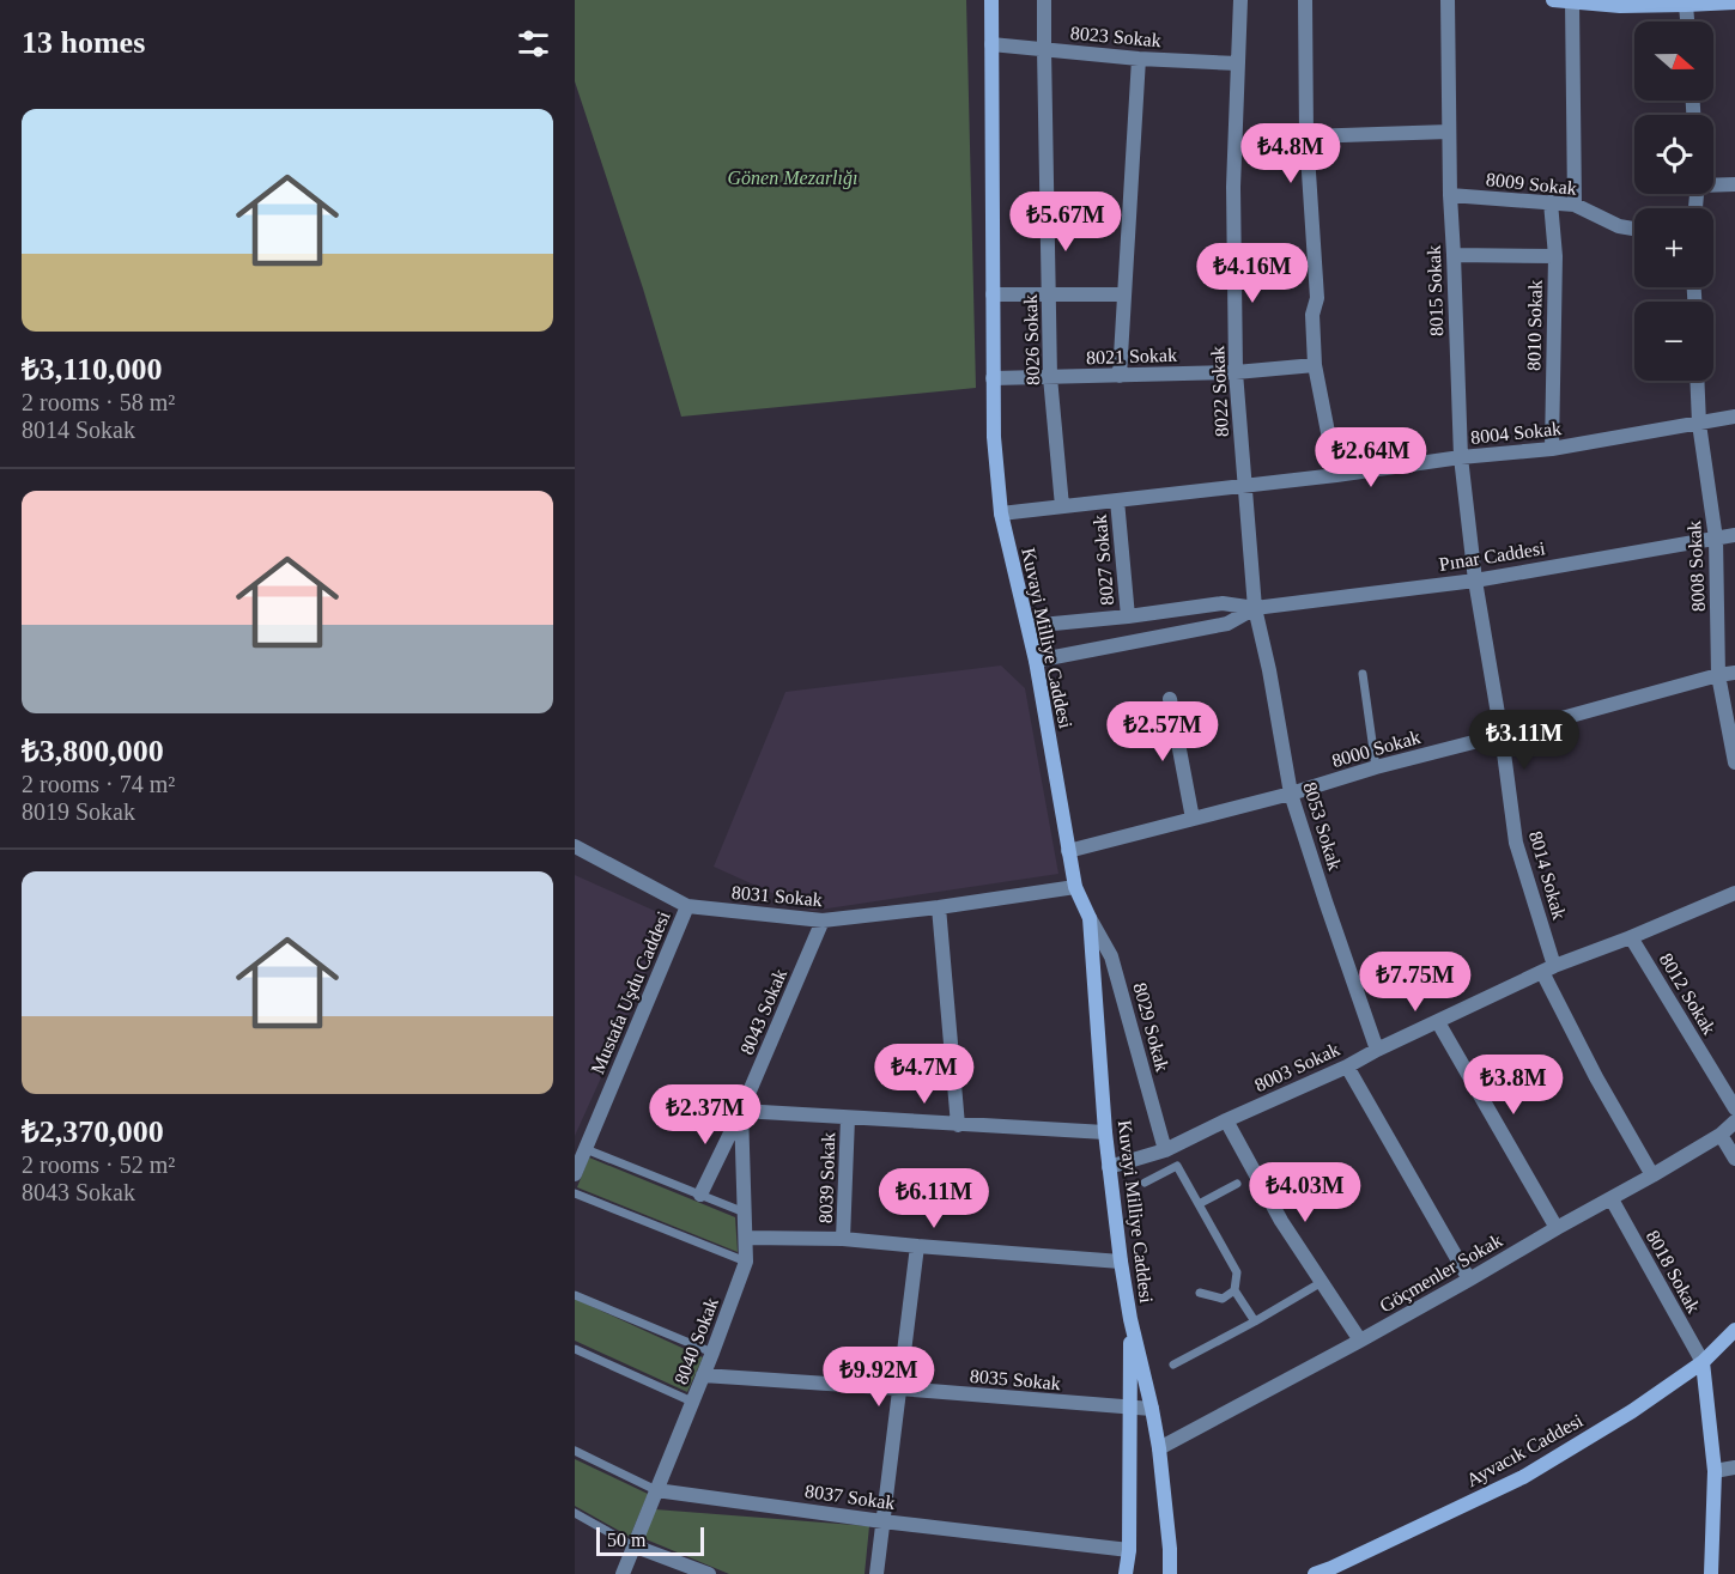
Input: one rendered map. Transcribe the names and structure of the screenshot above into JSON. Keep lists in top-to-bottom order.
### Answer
{
  "streets": {
    "main road": ["Kuvayi Milliye Caddesi", "Ayvacık Caddesi"],
    "street": [
      "8023 Sokak",
      "8009 Sokak",
      "8015 Sokak",
      "8010 Sokak",
      "8026 Sokak",
      "8021 Sokak",
      "8022 Sokak",
      "8004 Sokak",
      "Pınar Caddesi",
      "8027 Sokak",
      "8008 Sokak",
      "8000 Sokak",
      "8053 Sokak",
      "8014 Sokak",
      "8031 Sokak",
      "Mustafa Uşdu Caddesi",
      "8012 Sokak",
      "8043 Sokak",
      "8029 Sokak",
      "8003 Sokak",
      "8039 Sokak",
      "8018 Sokak",
      "Göçmenler Sokak",
      "8040 Sokak",
      "8035 Sokak",
      "8037 Sokak"
    ]
  },
  "crossings": [
    ["8023 Sokak", "8026 Sokak"],
    ["8023 Sokak", "8022 Sokak"],
    ["8023 Sokak", "Kuvayi Milliye Caddesi"],
    ["8009 Sokak", "8015 Sokak"],
    ["8009 Sokak", "8010 Sokak"],
    ["8015 Sokak", "8004 Sokak"],
    ["8015 Sokak", "Pınar Caddesi"],
    ["8015 Sokak", "8014 Sokak"],
    ["8010 Sokak", "8004 Sokak"],
    ["8026 Sokak", "8021 Sokak"],
    ["8026 Sokak", "8004 Sokak"],
    ["8021 Sokak", "8022 Sokak"],
    ["8021 Sokak", "Kuvayi Milliye Caddesi"],
    ["8022 Sokak", "8004 Sokak"],
    ["8022 Sokak", "Pınar Caddesi"],
    ["8022 Sokak", "8053 Sokak"],
    ["8004 Sokak", "8027 Sokak"],
    ["8004 Sokak", "8008 Sokak"],
    ["8004 Sokak", "Kuvayi Milliye Caddesi"],
    ["Pınar Caddesi", "8027 Sokak"],
    ["Pınar Caddesi", "8008 Sokak"],
    ["Pınar Caddesi", "Kuvayi Milliye Caddesi"],
    ["Pınar Caddesi", "8053 Sokak"],
    ["Pınar Caddesi", "8014 Sokak"],
    ["8008 Sokak", "8000 Sokak"],
    ["Kuvayi Milliye Caddesi", "8000 Sokak"],
    ["Kuvayi Milliye Caddesi", "8031 Sokak"],
    ["Kuvayi Milliye Caddesi", "8029 Sokak"],
    ["Kuvayi Milliye Caddesi", "8003 Sokak"],
    ["Kuvayi Milliye Caddesi", "Göçmenler Sokak"],
    ["Kuvayi Milliye Caddesi", "8035 Sokak"],
    ["Kuvayi Milliye Caddesi", "8037 Sokak"],
    ["8000 Sokak", "8053 Sokak"],
    ["8000 Sokak", "8014 Sokak"],
    ["8053 Sokak", "8003 Sokak"],
    ["8014 Sokak", "8003 Sokak"],
    ["8014 Sokak", "Göçmenler Sokak"],
    ["8031 Sokak", "Mustafa Uşdu Caddesi"],
    ["8031 Sokak", "8043 Sokak"],
    ["8012 Sokak", "8003 Sokak"],
    ["8043 Sokak", "8040 Sokak"],
    ["8029 Sokak", "8003 Sokak"],
    ["8018 Sokak", "Göçmenler Sokak"],
    ["8018 Sokak", "Ayvacık Caddesi"],
    ["8040 Sokak", "8035 Sokak"],
    ["8040 Sokak", "8037 Sokak"]
  ],
  "parks": ["Gönen Mezarlığı"],
  "scale_bar": "50 m",
  "north": "right",
  "page": {
    "heading": "13 homes",
    "map_buttons": ["+", "−"],
    "list": [
      {
        "name": "₺3,110,000",
        "note": "2 rooms · 58 m² · 8014 Sokak"
      },
      {
        "name": "₺3,800,000",
        "note": "2 rooms · 74 m² · 8019 Sokak"
      },
      {
        "name": "₺2,370,000",
        "note": "2 rooms · 52 m² · 8043 Sokak"
      }
    ],
    "price": [
      "₺4.8M",
      "₺5.67M",
      "₺4.16M",
      "₺2.64M",
      "₺2.57M",
      "₺3.11M",
      "₺7.75M",
      "₺4.7M",
      "₺3.8M",
      "₺2.37M",
      "₺4.03M",
      "₺6.11M",
      "₺9.92M"
    ],
    "scale": "50 m"
  }
}
